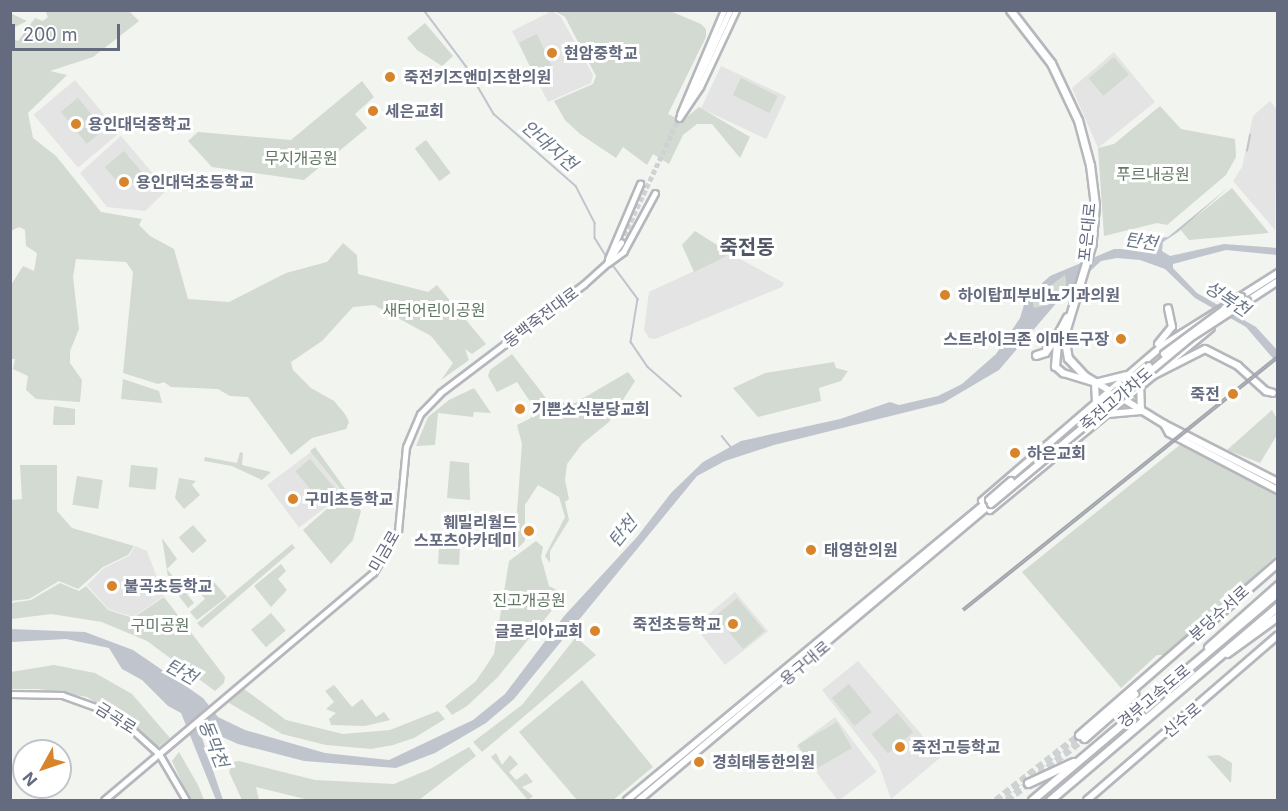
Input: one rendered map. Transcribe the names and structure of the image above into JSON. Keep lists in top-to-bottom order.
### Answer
{
  "streets": {
    "highway": ["포은대로", "분당수서로", "경부고속도로"],
    "main road": [
      "동백죽전대로",
      "죽전고가차도",
      "미금로",
      "용구대로",
      "금곡로",
      "신수로"
    ]
  },
  "crossings": [
    ["포은대로", "용구대로"],
    ["동백죽전대로", "미금로"],
    ["죽전고가차도", "용구대로"],
    ["미금로", "금곡로"]
  ],
  "districts": ["죽전동"],
  "water": [
    "안대지천",
    "탄천",
    "성복천",
    "동막천"
  ],
  "parks": [
    "무지개공원",
    "푸르내공원",
    "새터어린이공원",
    "진고개공원",
    "구미공원"
  ],
  "places": [
    "현암중학교",
    "죽전키즈앤미즈한의원",
    "세은교회",
    "용인대덕중학교",
    "용인대덕초등학교",
    "하이탑피부비뇨기과의원",
    "스트라이크존 이마트구장",
    "죽전",
    "기쁜소식분당교회",
    "하은교회",
    "구미초등학교",
    "훼밀리월드 스포츠아카데미",
    "태영한의원",
    "불곡초등학교",
    "죽전초등학교",
    "글로리아교회",
    "죽전고등학교",
    "경희태동한의원"
  ],
  "scale_bar": "200 m",
  "north": "bottom left"
}
